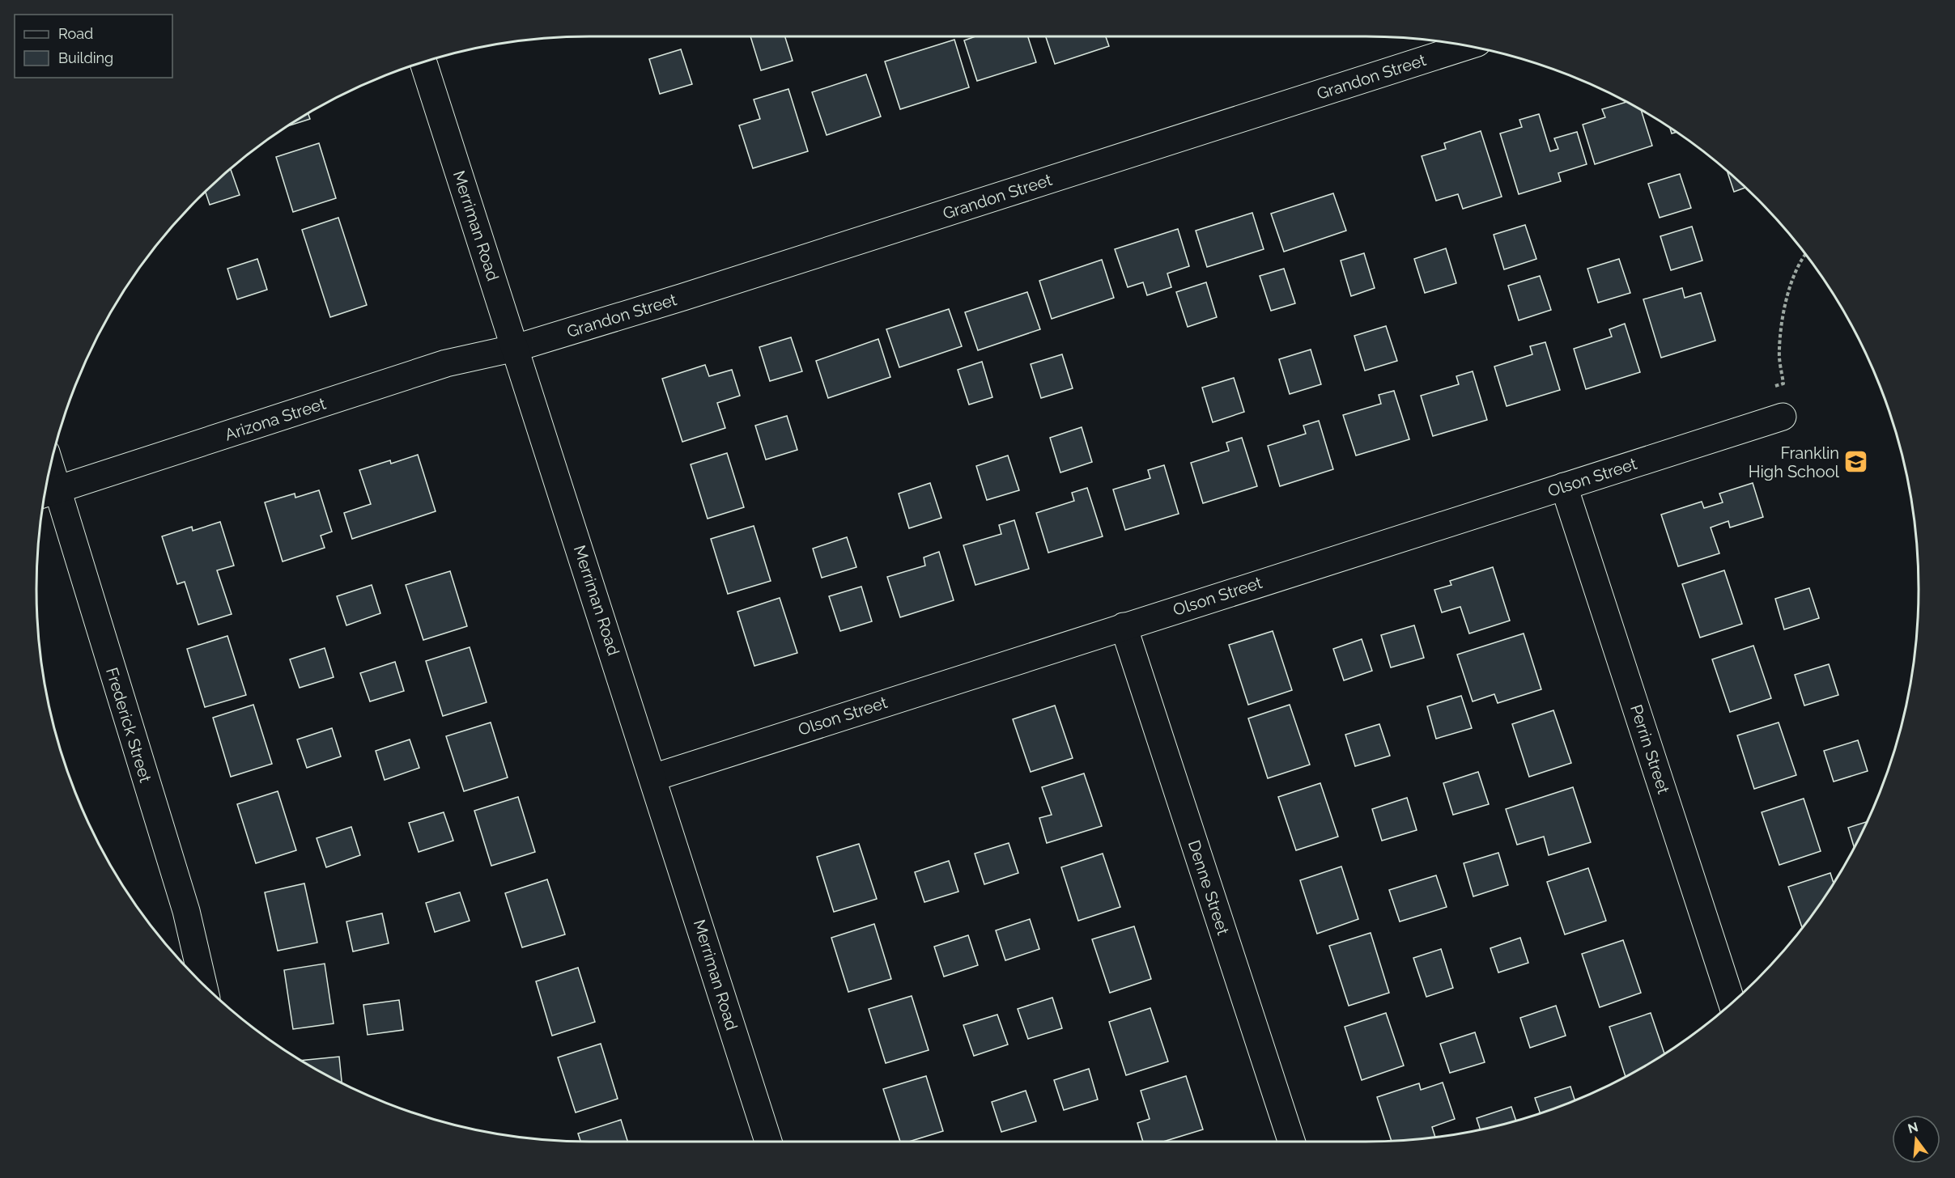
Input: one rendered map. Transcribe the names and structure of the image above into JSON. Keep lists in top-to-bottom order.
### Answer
{
  "streets": {
    "street": [
      "Grandon Street",
      "Merriman Road",
      "Arizona Street",
      "Olson Street",
      "Frederick Street",
      "Perrin Street",
      "Denne Street"
    ]
  },
  "crossings": [
    ["Grandon Street", "Merriman Road"],
    ["Grandon Street", "Arizona Street"],
    ["Merriman Road", "Arizona Street"],
    ["Merriman Road", "Olson Street"],
    ["Arizona Street", "Frederick Street"],
    ["Olson Street", "Perrin Street"],
    ["Olson Street", "Denne Street"]
  ],
  "places": {
    "school or university": ["Franklin High School"]
  },
  "legend": ["Road", "Building"],
  "north": "top"
}
